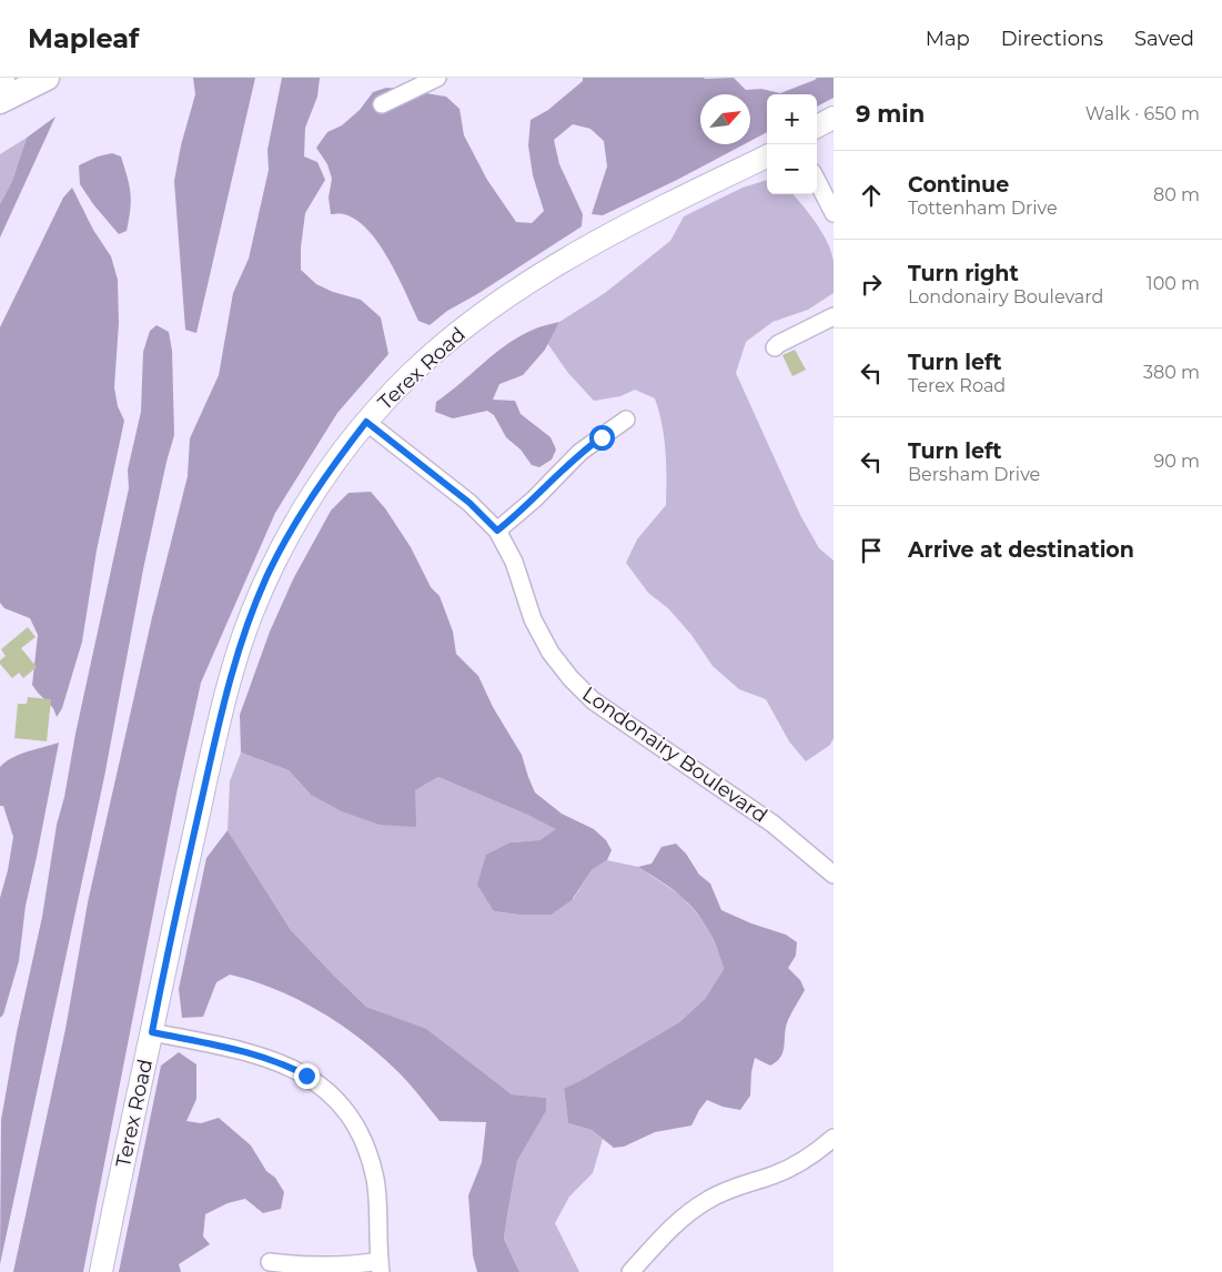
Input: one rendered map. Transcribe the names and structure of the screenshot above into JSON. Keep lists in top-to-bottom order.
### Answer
{
  "streets": {
    "main road": ["Terex Road"],
    "street": ["Londonairy Boulevard"]
  },
  "crossings": [
    ["Terex Road", "Londonairy Boulevard"]
  ],
  "north": "top right",
  "page": {
    "header": "Mapleaf",
    "nav": ["Map", "Directions", "Saved"],
    "heading": ["9 min", "Walk · 650 m"],
    "map_buttons": ["+", "−"],
    "list": [
      ["Continue", "Tottenham Drive", "80 m"],
      ["Turn right", "Londonairy Boulevard", "100 m"],
      ["Turn left", "Terex Road", "380 m"],
      ["Turn left", "Bersham Drive", "90 m"],
      "Arrive at destination"
    ]
  }
}
